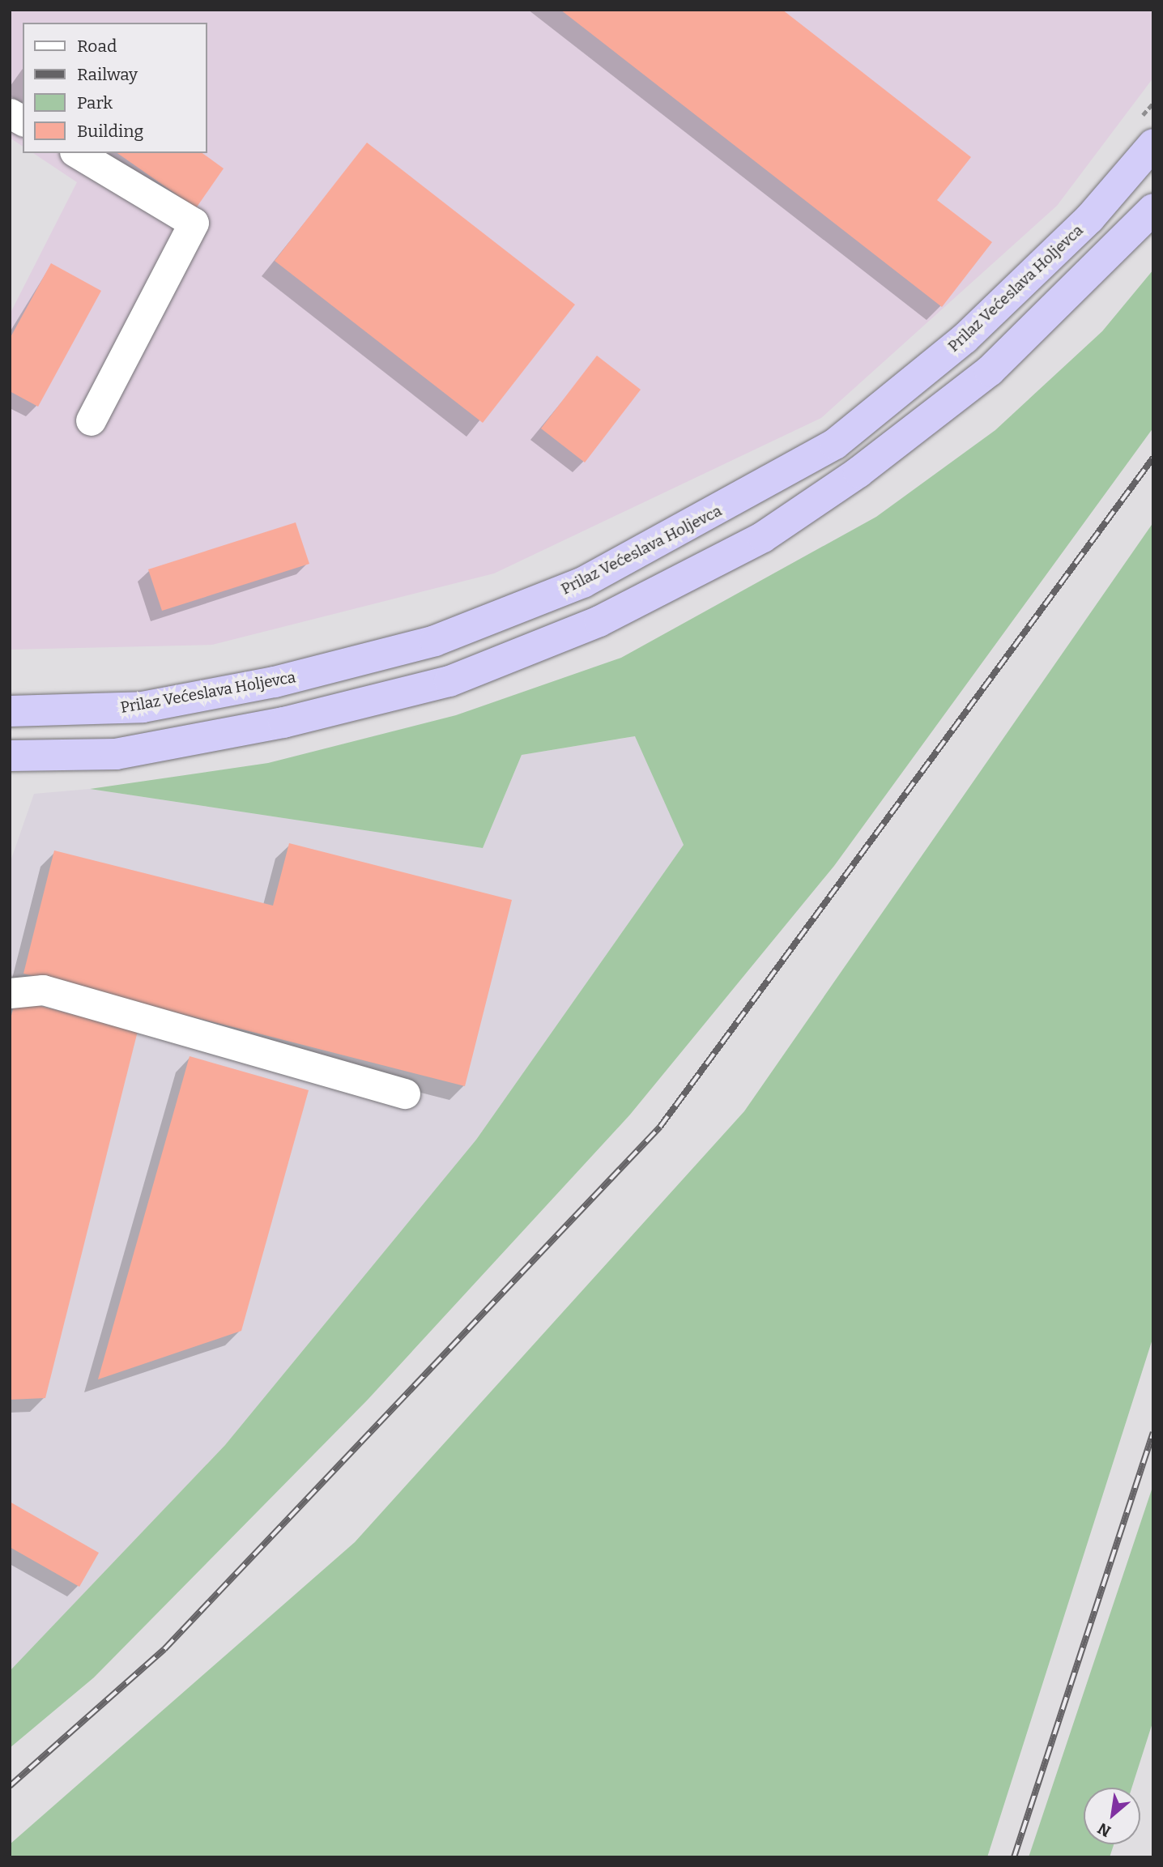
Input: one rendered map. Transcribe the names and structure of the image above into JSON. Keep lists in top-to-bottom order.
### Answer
{
  "streets": {
    "highway": ["Prilaz Većeslava Holjevca"]
  },
  "legend": [
    "Road",
    "Railway",
    "Park",
    "Building"
  ],
  "north": "bottom left"
}
